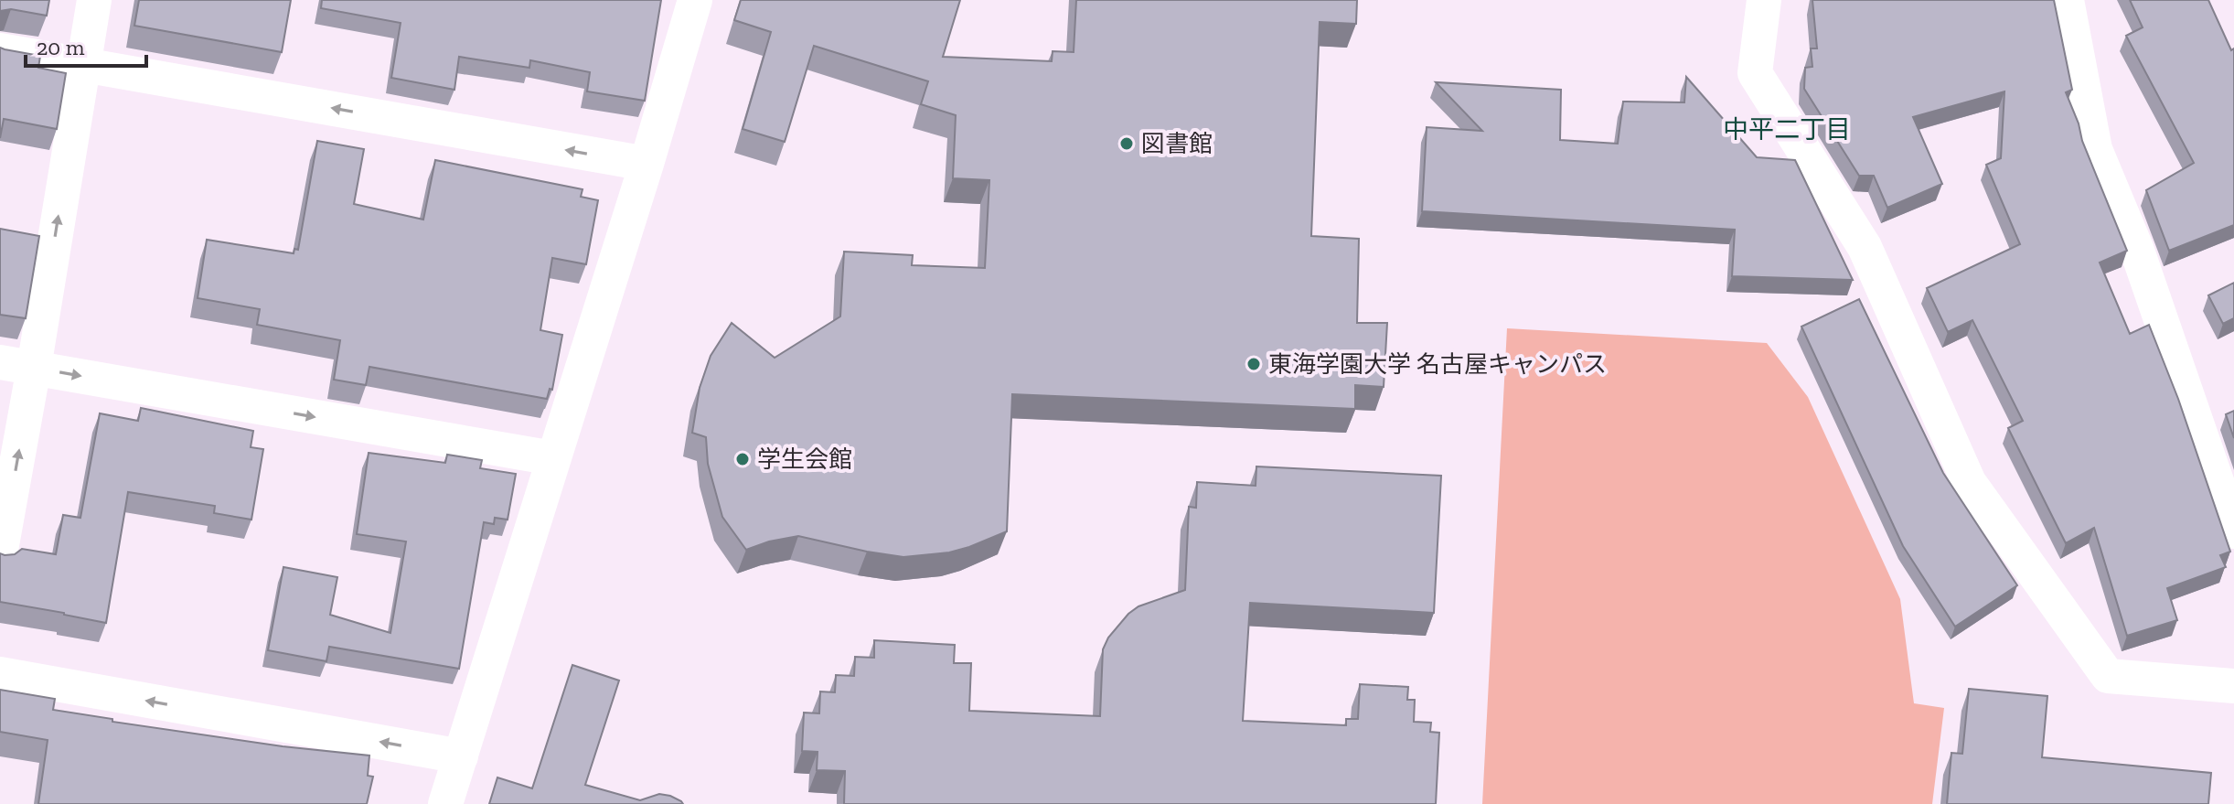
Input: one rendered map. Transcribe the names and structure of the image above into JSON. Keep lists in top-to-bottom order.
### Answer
{
  "districts": ["中平二丁目"],
  "places": ["図書館", "東海学園大学 名古屋キャンパス", "学生会館"],
  "scale_bar": "20 m"
}
